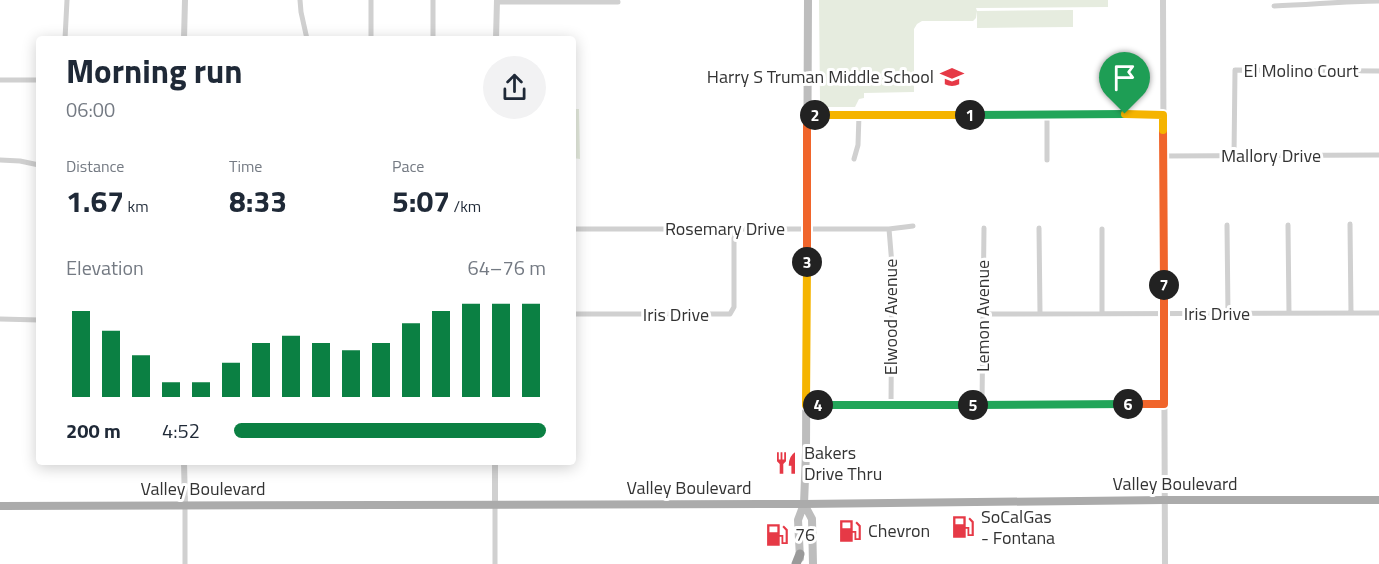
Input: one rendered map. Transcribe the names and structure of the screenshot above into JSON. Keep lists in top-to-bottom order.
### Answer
{
  "streets": {
    "main road": ["Valley Boulevard"],
    "street": [
      "El Molino Court",
      "Mallory Drive",
      "Rosemary Drive",
      "Iris Drive",
      "Lemon Avenue",
      "Elwood Avenue"
    ]
  },
  "crossings": [
    ["El Molino Court", "Mallory Drive"],
    ["Rosemary Drive", "Iris Drive"],
    ["Rosemary Drive", "Elwood Avenue"],
    ["Iris Drive", "Lemon Avenue"]
  ],
  "places": {
    "school or university": ["Harry S Truman Middle School"],
    "restaurant": ["Bakers Drive Thru"],
    "fuel station": ["SoCalGas - Fontana", "Chevron", "76"]
  },
  "page": {
    "heading": ["Morning run", "06:00"],
    "pins": [
      "1",
      "2",
      "3",
      "7",
      "6",
      "4",
      "5"
    ],
    "stats": [
      ["Distance", "1.67 km"],
      ["Time", "8:33"],
      ["Pace", "5:07 /km"]
    ],
    "chart": ["Elevation", "64–76 m"],
    "list": [
      {
        "name": "200 m",
        "note": "4:52"
      }
    ]
  }
}
